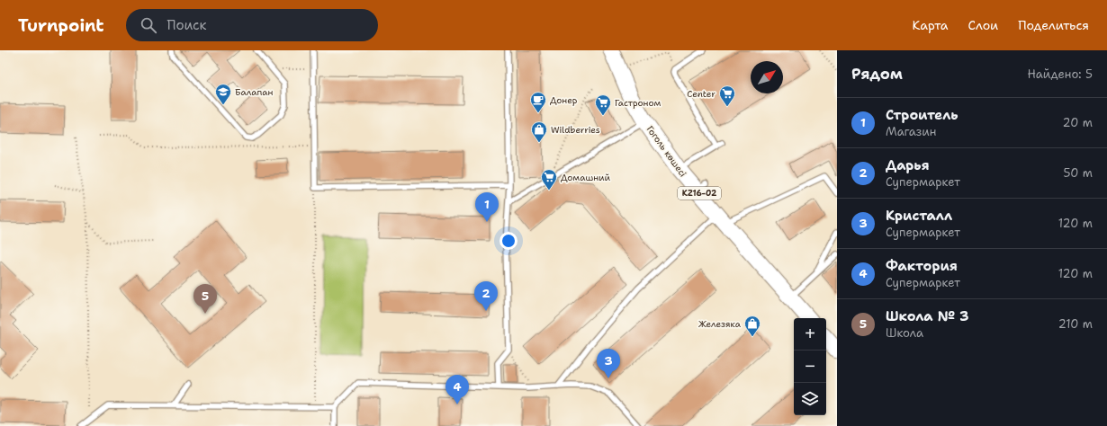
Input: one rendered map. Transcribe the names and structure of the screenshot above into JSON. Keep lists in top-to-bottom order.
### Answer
{
  "streets": {
    "main road": ["Гоголь көшесі", "KZ16-02"]
  },
  "places": {
    "school or university": ["Балапан"],
    "supermarket": ["Center", "Гастроном", "Домашний"],
    "cafe": ["Донер"],
    "shop": ["Wildberries", "Железяка"]
  },
  "north": "top right",
  "page": {
    "header": "Turnpoint",
    "search": "Поиск",
    "nav": ["Карта", "Слои", "Поделиться"],
    "heading": ["Рядом", "Найдено: 5"],
    "list": [
      {
        "mark": "1",
        "name": "Строитель",
        "note": "Магазин",
        "value": "20 m"
      },
      {
        "mark": "2",
        "name": "Дарья",
        "note": "Супермаркет",
        "value": "50 m"
      },
      {
        "mark": "3",
        "name": "Кристалл",
        "note": "Супермаркет",
        "value": "120 m"
      },
      {
        "mark": "4",
        "name": "Фактория",
        "note": "Супермаркет",
        "value": "120 m"
      },
      {
        "mark": "5",
        "name": "Школа № 3",
        "note": "Школа",
        "value": "210 m"
      }
    ],
    "pins": [
      "1",
      "2",
      "5",
      "3",
      "4"
    ],
    "map_buttons": ["+", "−"]
  }
}
